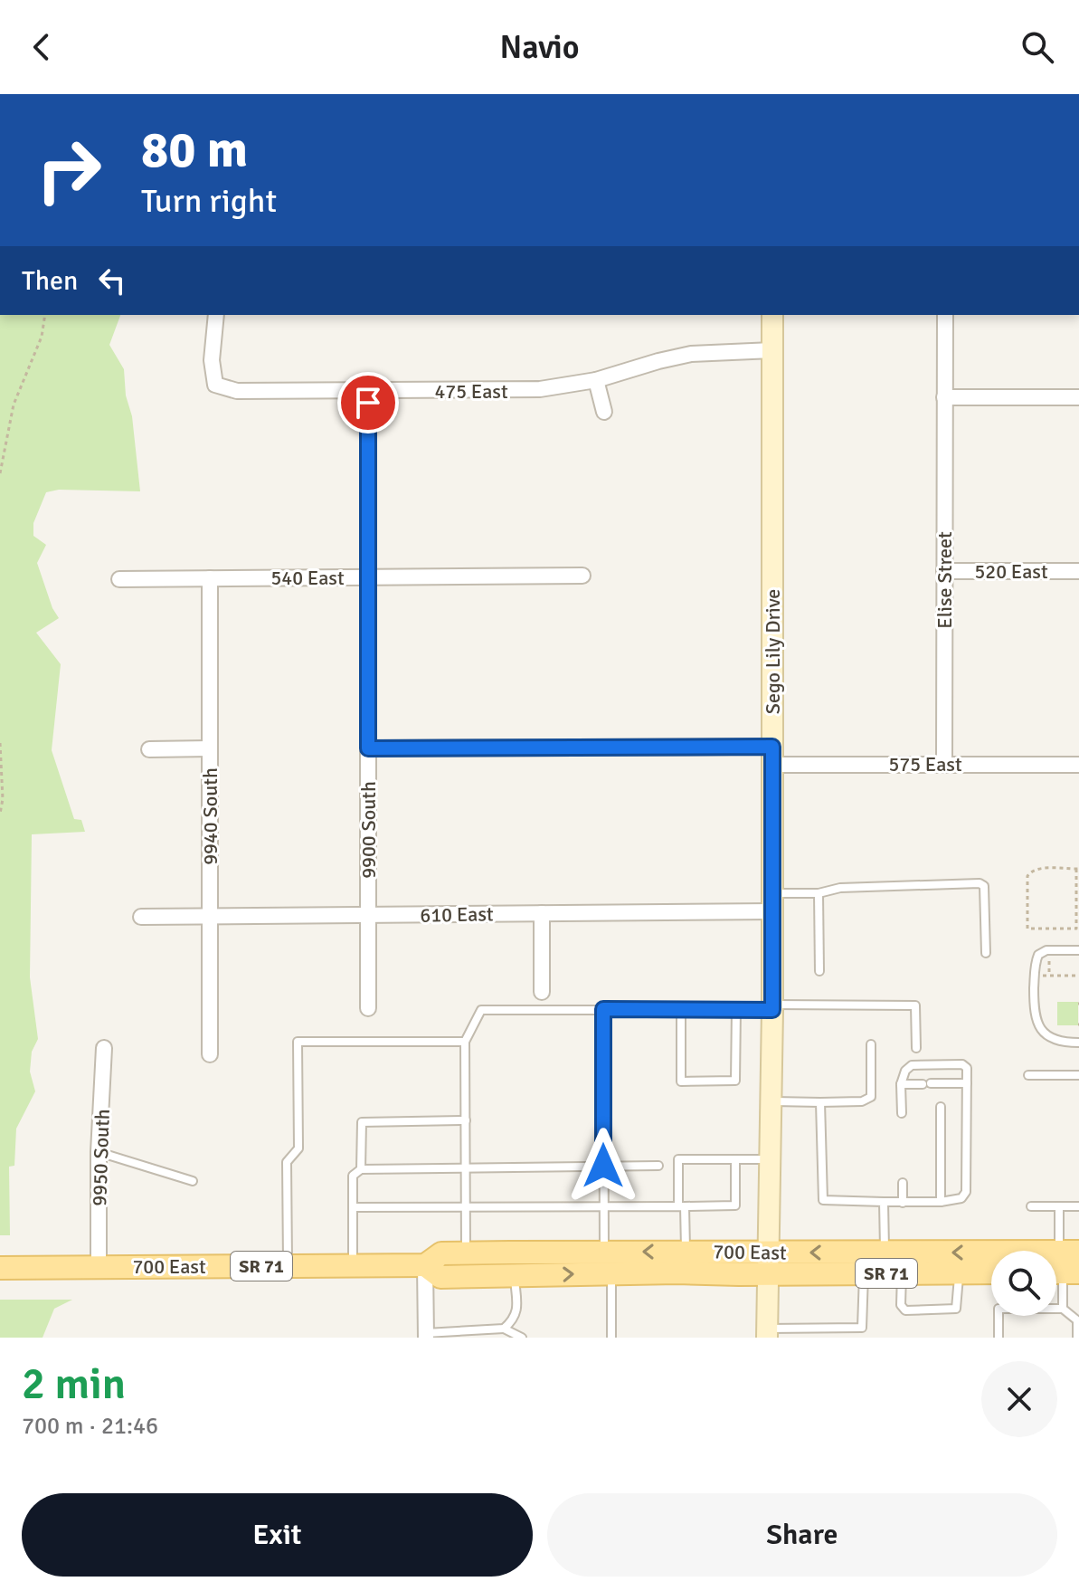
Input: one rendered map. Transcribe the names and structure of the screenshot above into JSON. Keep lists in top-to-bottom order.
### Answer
{
  "streets": {
    "main road": ["Sego Lily Drive", "700 East", "SR 71"],
    "street": [
      "475 East",
      "520 East",
      "540 East",
      "Elise Street",
      "575 East",
      "9940 South",
      "9900 South",
      "610 East",
      "9950 South"
    ]
  },
  "crossings": [
    ["475 East", "Sego Lily Drive"],
    ["475 East", "9900 South"],
    ["520 East", "Elise Street"],
    ["540 East", "9940 South"],
    ["540 East", "9900 South"],
    ["Elise Street", "575 East"],
    ["Sego Lily Drive", "575 East"],
    ["Sego Lily Drive", "610 East"],
    ["Sego Lily Drive", "700 East"],
    ["575 East", "9900 South"],
    ["9940 South", "610 East"],
    ["9900 South", "610 East"],
    ["9950 South", "700 East"]
  ],
  "page": {
    "header": "Navio",
    "turn": ["80 m", "Turn right"],
    "then": "Then",
    "heading": ["2 min", "700 m · 21:46"],
    "buttons": ["Exit", "Share"]
  }
}
